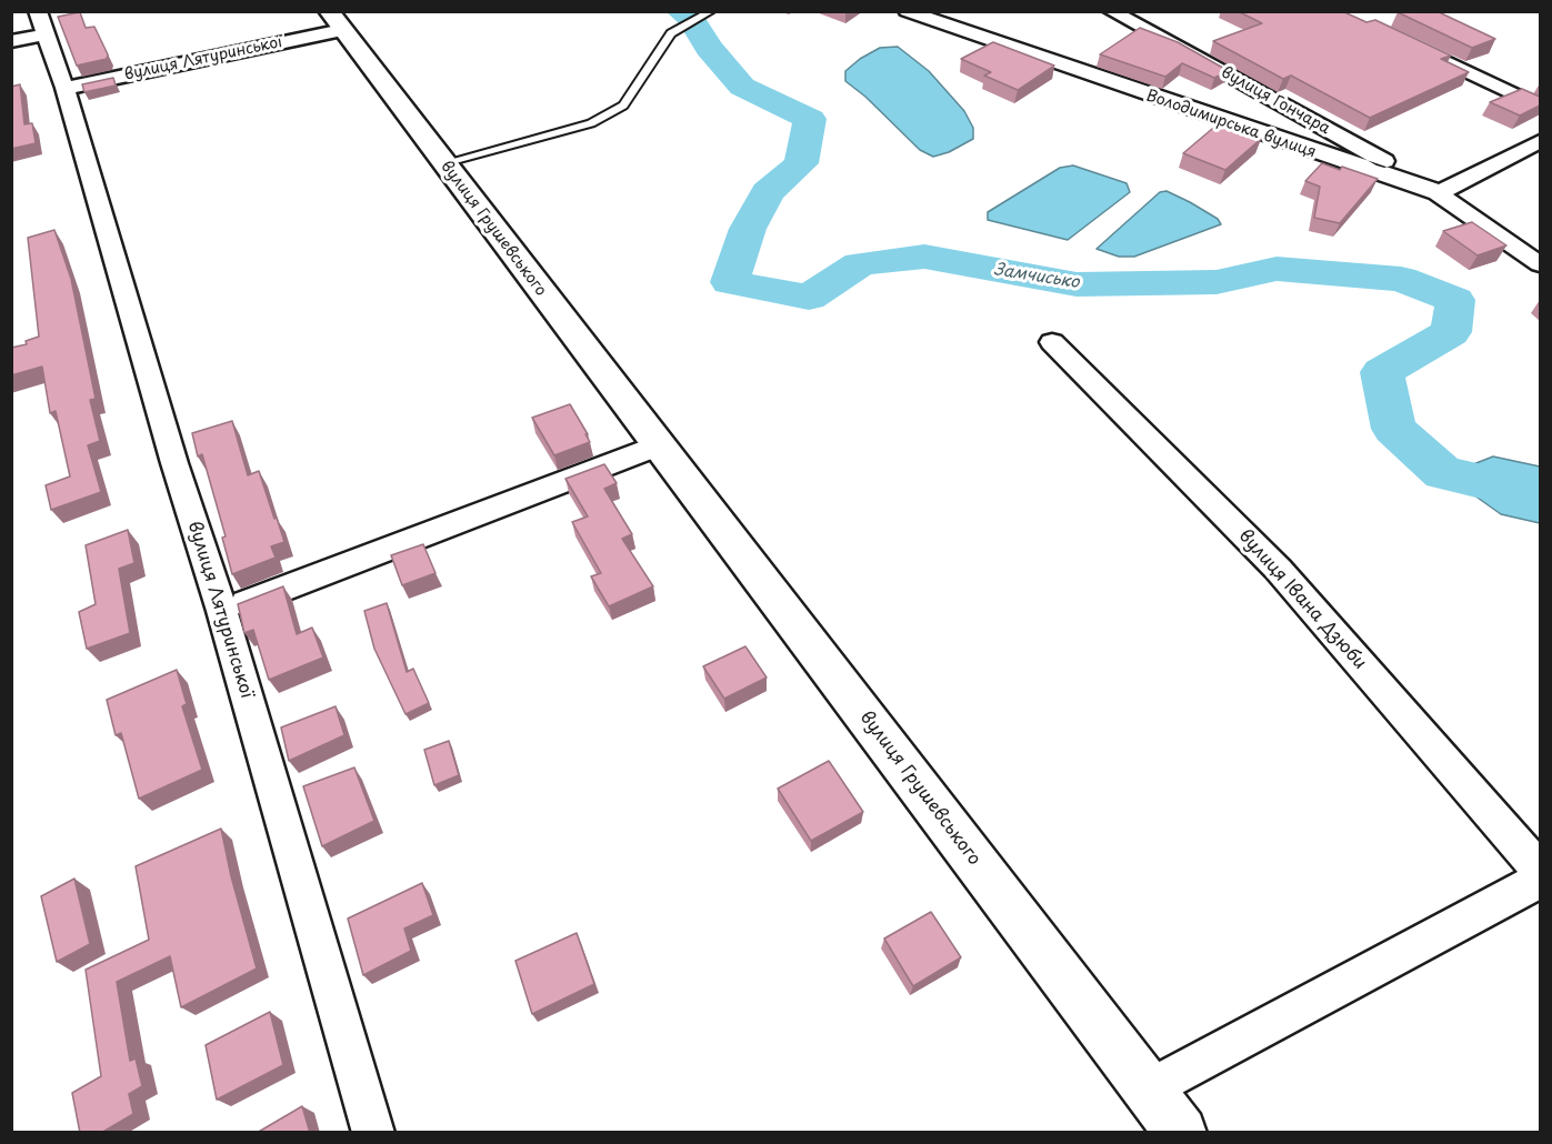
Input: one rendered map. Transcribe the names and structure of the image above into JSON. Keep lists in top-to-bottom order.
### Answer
{
  "streets": {
    "street": [
      "вулиця Лятуринської",
      "вулиця Гончара",
      "Володимирська вулиця",
      "вулиця Грушевського",
      "вулиця Івана Дзюби"
    ]
  },
  "crossings": [
    ["вулиця Лятуринської", "вулиця Грушевського"],
    ["вулиця Гончара", "Володимирська вулиця"]
  ],
  "water": ["Замчисько"]
}
